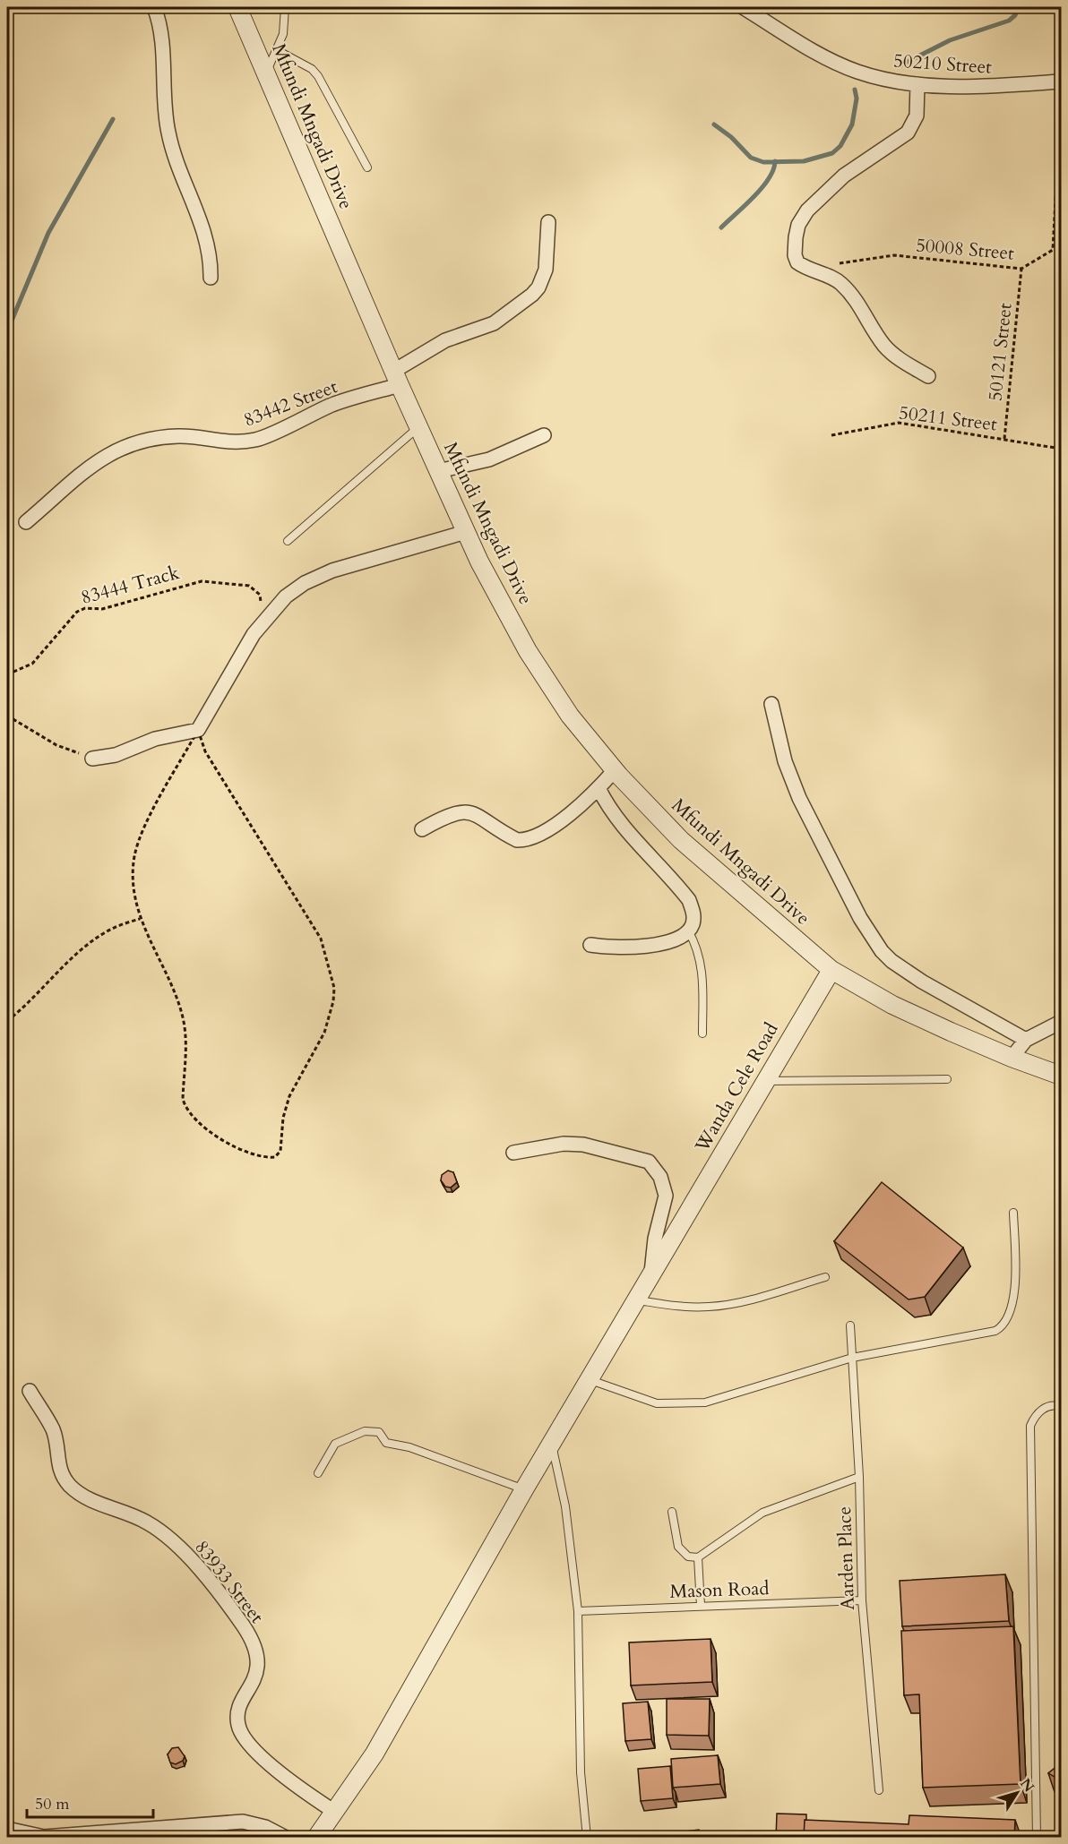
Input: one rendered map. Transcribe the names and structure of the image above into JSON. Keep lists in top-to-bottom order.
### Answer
{
  "streets": {
    "street": [
      "50210 Street",
      "Mfundi Mngadi Drive",
      "83442 Street",
      "Wanda Cele Road",
      "83933 Street"
    ],
    "lane": ["Aarden Place", "Mason Road"],
    "path": [
      "50008 Street",
      "50121 Street",
      "50211 Street",
      "83444 Track"
    ]
  },
  "crossings": [
    ["Mfundi Mngadi Drive", "83442 Street"],
    ["Mfundi Mngadi Drive", "Wanda Cele Road"],
    ["50008 Street", "50121 Street"],
    ["50121 Street", "50211 Street"],
    ["Wanda Cele Road", "83933 Street"],
    ["Aarden Place", "Mason Road"]
  ],
  "scale_bar": "50 m",
  "north": "top right"
}
